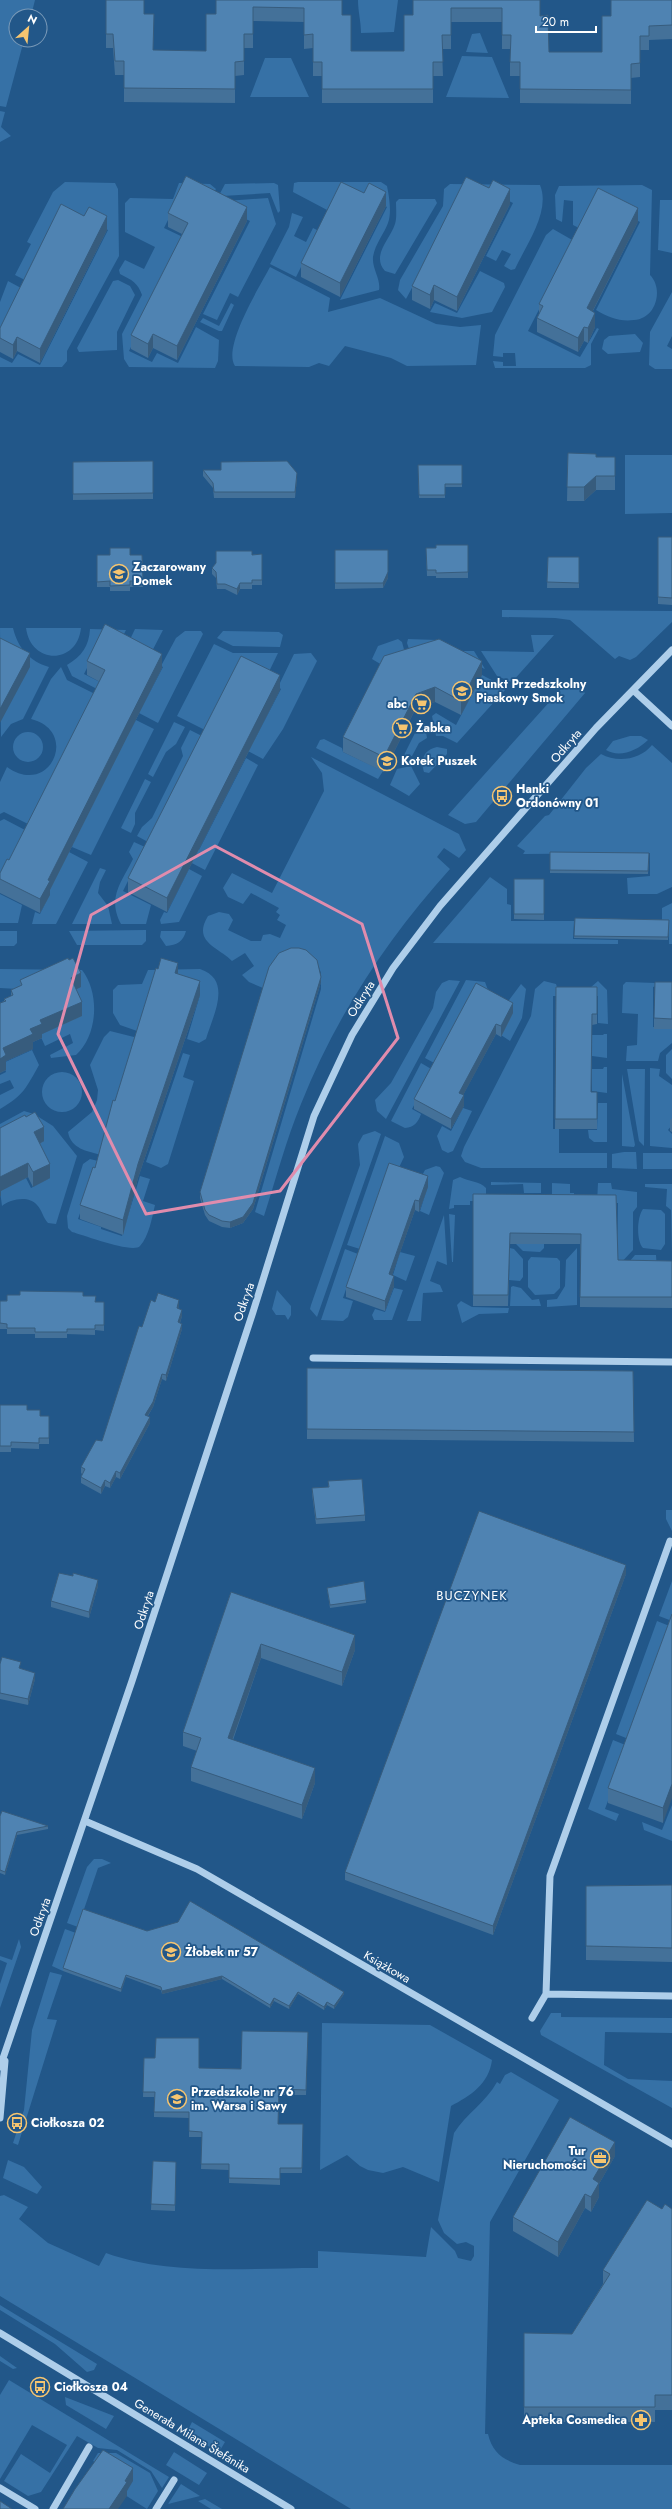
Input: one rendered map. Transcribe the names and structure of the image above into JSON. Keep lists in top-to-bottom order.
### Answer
{
  "streets": {
    "street": ["Odkryta", "Książkowa", "Generała Milana Štefánika"]
  },
  "crossings": [
    ["Odkryta", "Książkowa"]
  ],
  "districts": ["BUCZYNEK"],
  "places": {
    "school or university": [
      "Zaczarowany Domek",
      "Punkt Przedszkolny Piaskowy Smok",
      "Kotek Puszek",
      "Żłobek nr 57",
      "Przedszkole nr 76 im. Warsa i Sawy"
    ],
    "supermarket": ["abc", "Żabka"],
    "bus stop": ["Hanki Ordonówny 01", "Ciołkosza 02", "Ciołkosza 04"],
    "office": ["Tur Nieruchomości"],
    "pharmacy": ["Apteka Cosmedica"]
  },
  "scale_bar": "20 m",
  "north": "top right"
}
